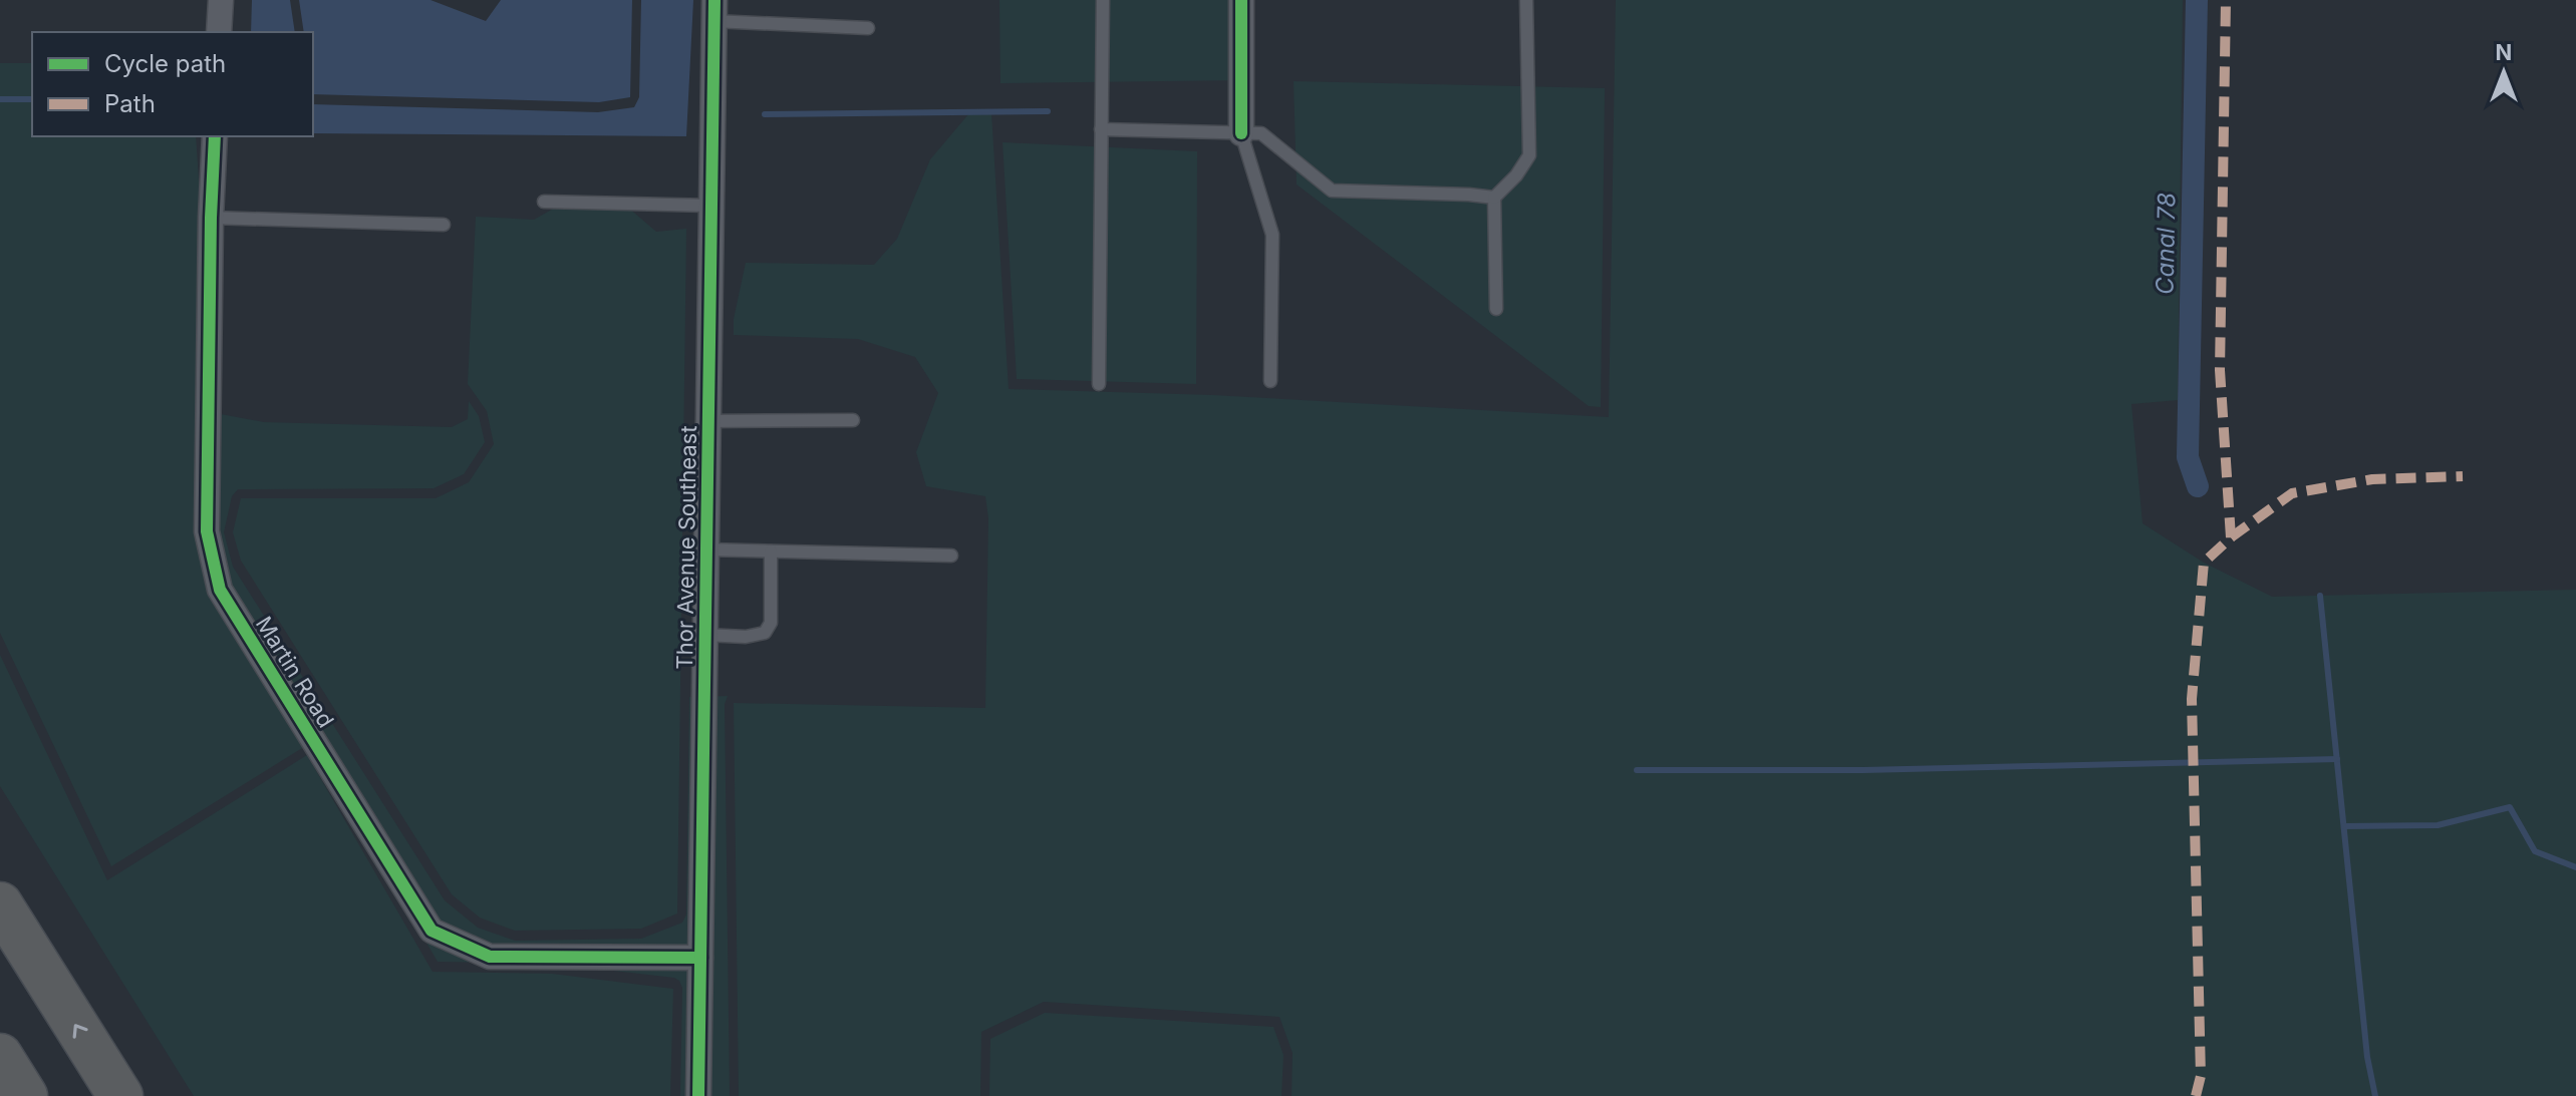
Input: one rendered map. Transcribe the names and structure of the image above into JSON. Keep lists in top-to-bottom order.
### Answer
{
  "streets": {
    "street": ["Thor Avenue Southeast", "Martin Road"]
  },
  "crossings": [
    ["Thor Avenue Southeast", "Martin Road"]
  ],
  "water": ["Canal 78"],
  "legend": ["Cycle path", "Path"],
  "north": "top"
}
